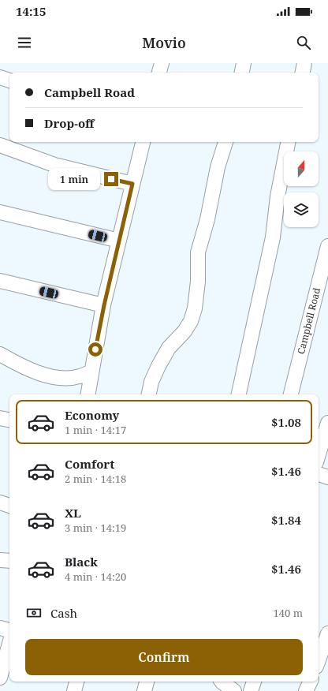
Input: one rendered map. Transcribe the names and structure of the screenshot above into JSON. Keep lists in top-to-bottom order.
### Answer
{
  "streets": {
    "street": ["Campbell Road"]
  },
  "north": "top",
  "page": {
    "status": "14:15",
    "header": "Movio",
    "banner": ["Campbell Road", "Drop-off"],
    "bubble": "1 min",
    "list": [
      {
        "name": "Economy",
        "note": "1 min · 14:17",
        "value": "$1.08"
      },
      {
        "name": "Comfort",
        "note": "2 min · 14:18",
        "value": "$1.46"
      },
      {
        "name": "XL",
        "note": "3 min · 14:19",
        "value": "$1.84"
      },
      {
        "name": "Black",
        "note": "4 min · 14:20",
        "value": "$1.46"
      }
    ],
    "pay": ["Cash", "140 m"],
    "buttons": "Confirm"
  }
}
